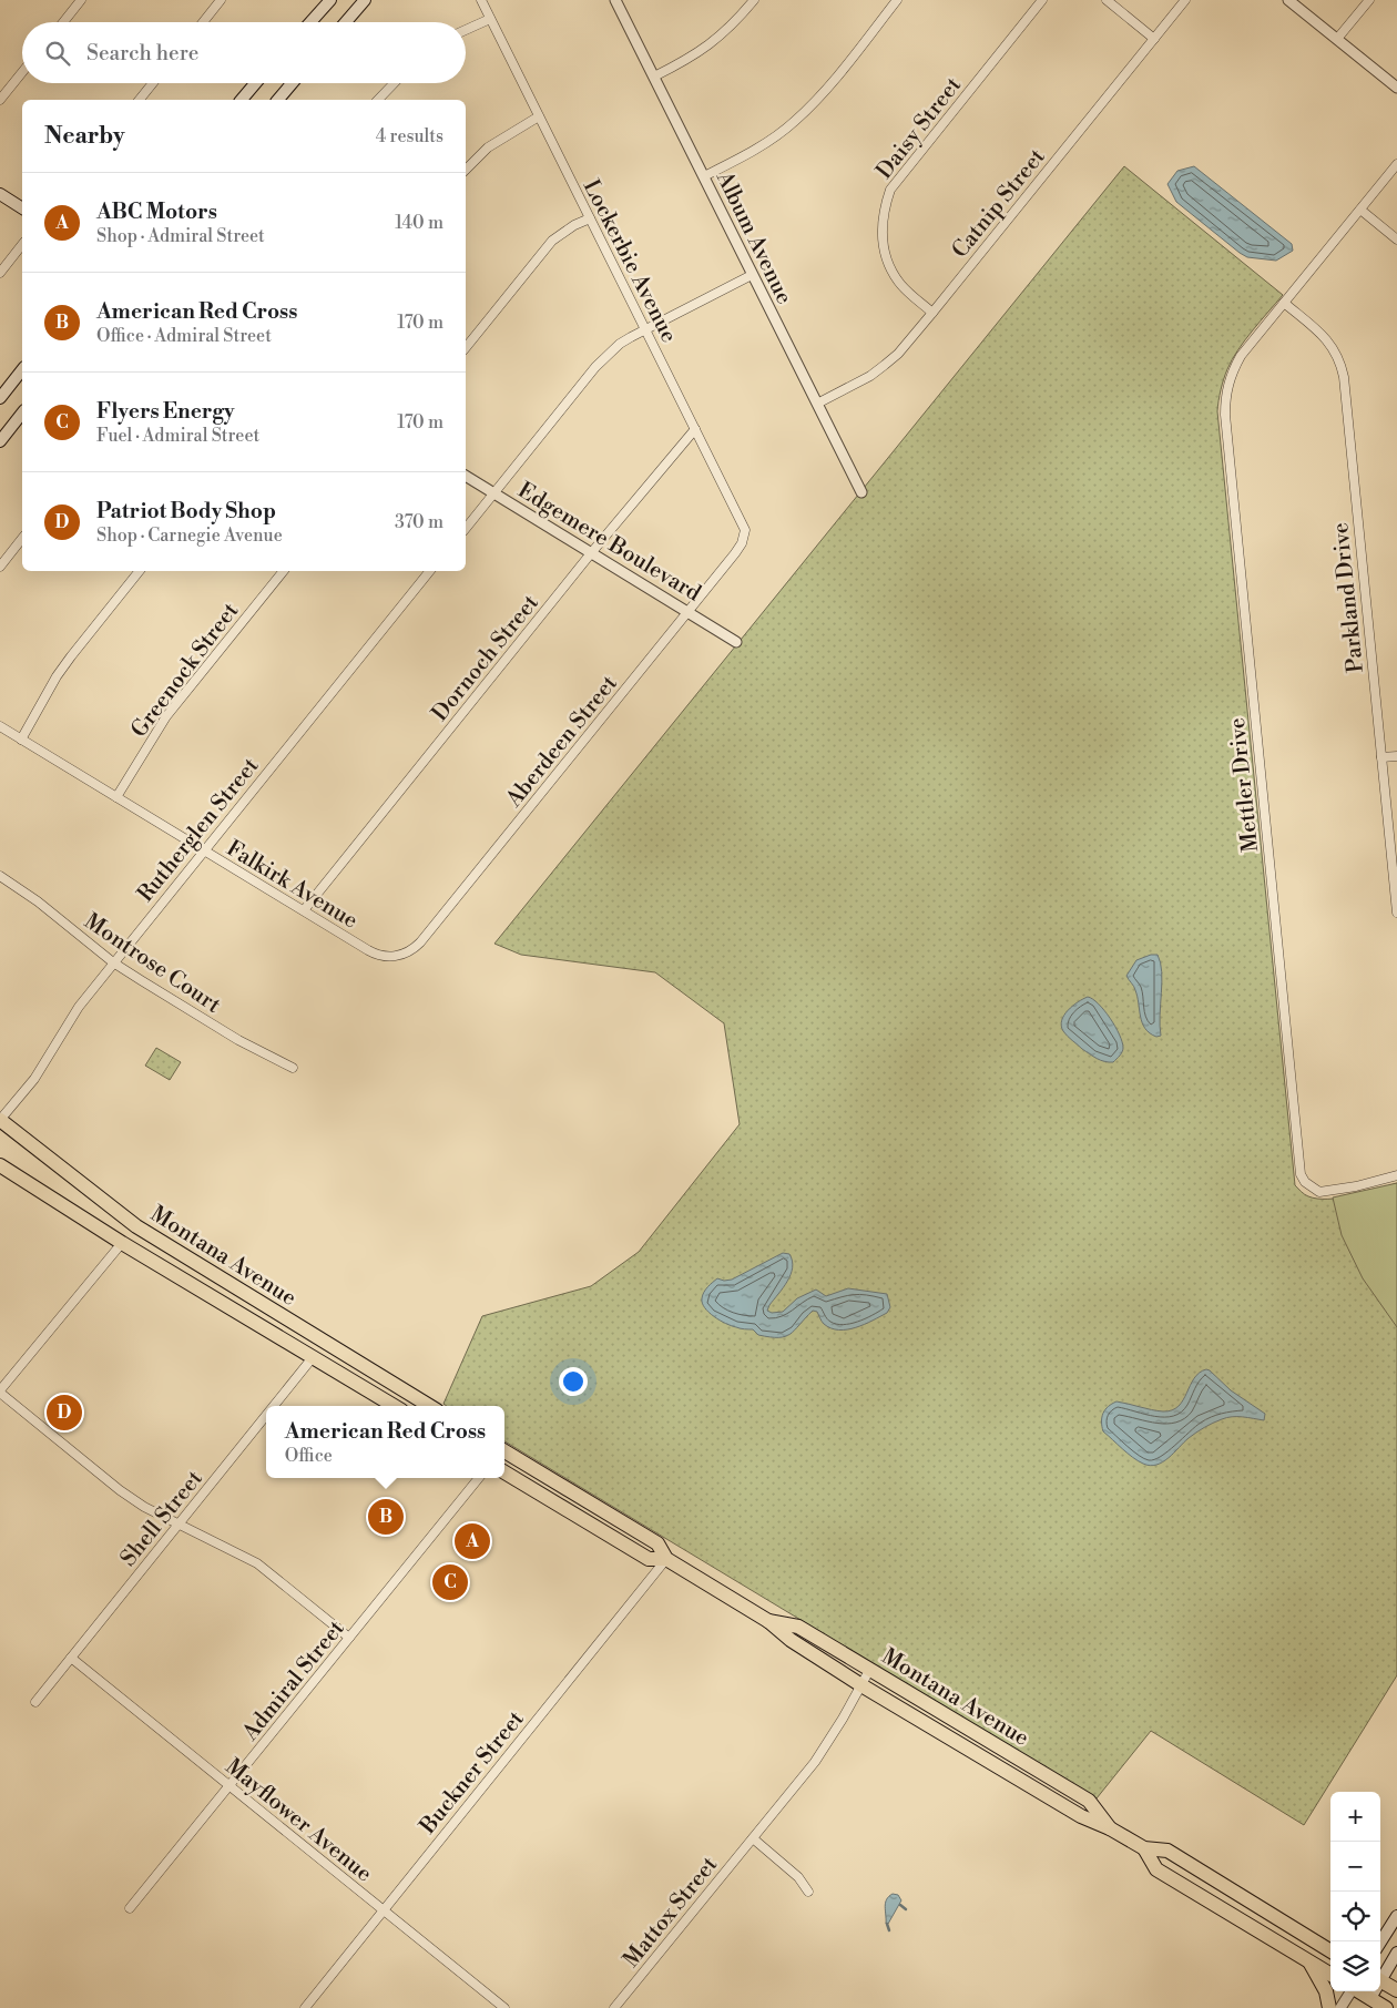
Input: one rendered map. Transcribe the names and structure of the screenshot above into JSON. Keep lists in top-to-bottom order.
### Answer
{
  "streets": {
    "highway": ["Montana Avenue"],
    "street": [
      "Daisy Street",
      "Catnip Street",
      "Album Avenue",
      "Lockerbie Avenue",
      "Edgemere Boulevard",
      "Parkland Drive",
      "Dornoch Street",
      "Greenock Street",
      "Aberdeen Street",
      "Mettler Drive",
      "Rutherglen Street",
      "Falkirk Avenue",
      "Montrose Court",
      "Shell Street",
      "Admiral Street",
      "Buckner Street",
      "Mayflower Avenue",
      "Mattox Street"
    ]
  },
  "crossings": [
    ["Daisy Street", "Catnip Street"],
    ["Catnip Street", "Album Avenue"],
    ["Lockerbie Avenue", "Dornoch Street"],
    ["Lockerbie Avenue", "Aberdeen Street"],
    ["Edgemere Boulevard", "Dornoch Street"],
    ["Edgemere Boulevard", "Aberdeen Street"],
    ["Parkland Drive", "Mettler Drive"],
    ["Dornoch Street", "Falkirk Avenue"],
    ["Greenock Street", "Falkirk Avenue"],
    ["Aberdeen Street", "Falkirk Avenue"],
    ["Rutherglen Street", "Falkirk Avenue"],
    ["Rutherglen Street", "Montrose Court"],
    ["Rutherglen Street", "Montana Avenue"],
    ["Montana Avenue", "Shell Street"],
    ["Montana Avenue", "Buckner Street"],
    ["Montana Avenue", "Mattox Street"],
    ["Shell Street", "Mayflower Avenue"],
    ["Admiral Street", "Mayflower Avenue"],
    ["Buckner Street", "Mayflower Avenue"]
  ],
  "page": {
    "search": "Search here",
    "heading": ["Nearby", "4 results"],
    "list": [
      {
        "mark": "A",
        "name": "ABC Motors",
        "note": "Shop · Admiral Street",
        "value": "140 m"
      },
      {
        "mark": "B",
        "name": "American Red Cross",
        "note": "Office · Admiral Street",
        "value": "170 m"
      },
      {
        "mark": "C",
        "name": "Flyers Energy",
        "note": "Fuel · Admiral Street",
        "value": "170 m"
      },
      {
        "mark": "D",
        "name": "Patriot Body Shop",
        "note": "Shop · Carnegie Avenue",
        "value": "370 m"
      }
    ],
    "pins": [
      "D",
      "B",
      "A",
      "C"
    ],
    "popup": ["American Red Cross", "Office"],
    "map_buttons": ["+", "−"]
  }
}
